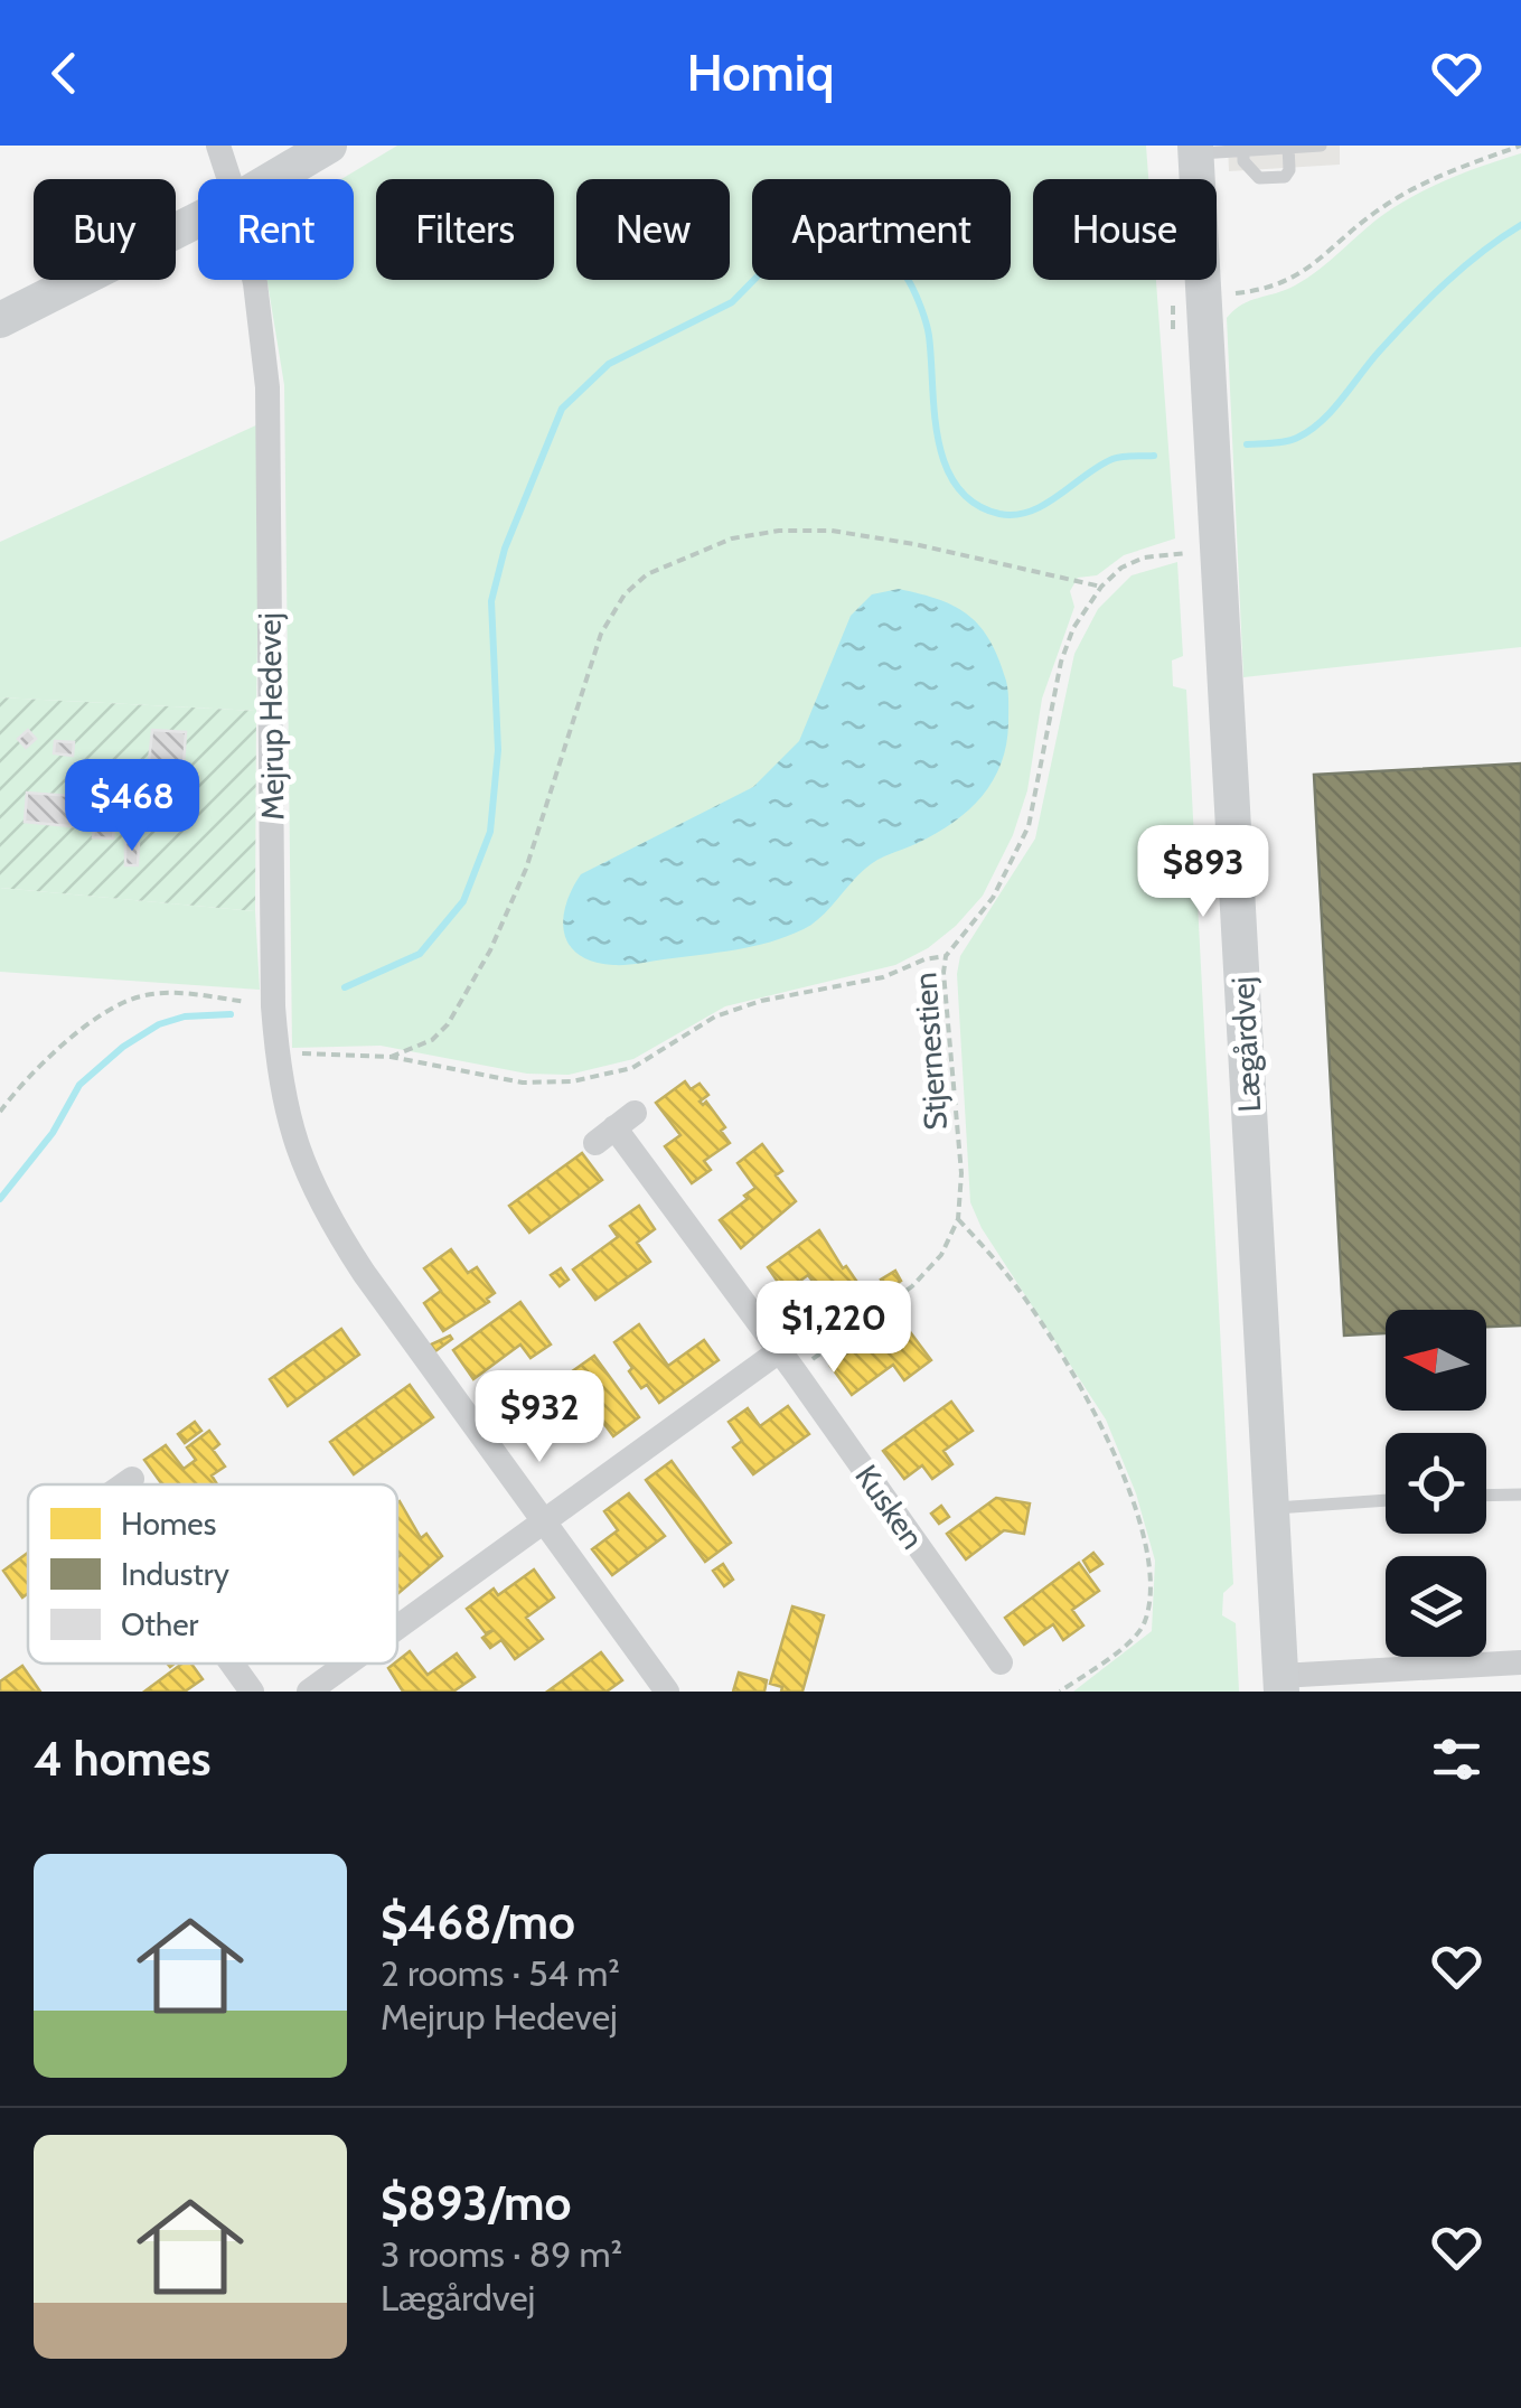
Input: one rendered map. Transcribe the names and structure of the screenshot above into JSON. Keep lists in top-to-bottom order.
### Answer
{
  "streets": {
    "street": ["Mejrup Hedevej", "Lægårdvej", "Kusken"],
    "path": ["Stjernestien"]
  },
  "crossings": [
    ["Stjernestien", "Kusken"]
  ],
  "legend": ["Homes", "Industry", "Other"],
  "north": "left",
  "page": {
    "header": "Homiq",
    "chip": [
      "Buy",
      "Rent",
      "Filters",
      "New",
      "Apartment",
      "House"
    ],
    "price": [
      "$468",
      "$893",
      "$1,220",
      "$932"
    ],
    "heading": "4 homes",
    "list": [
      {
        "name": "$468/mo",
        "note": "2 rooms · 54 m² · Mejrup Hedevej"
      },
      {
        "name": "$893/mo",
        "note": "3 rooms · 89 m² · Lægårdvej"
      }
    ]
  }
}
